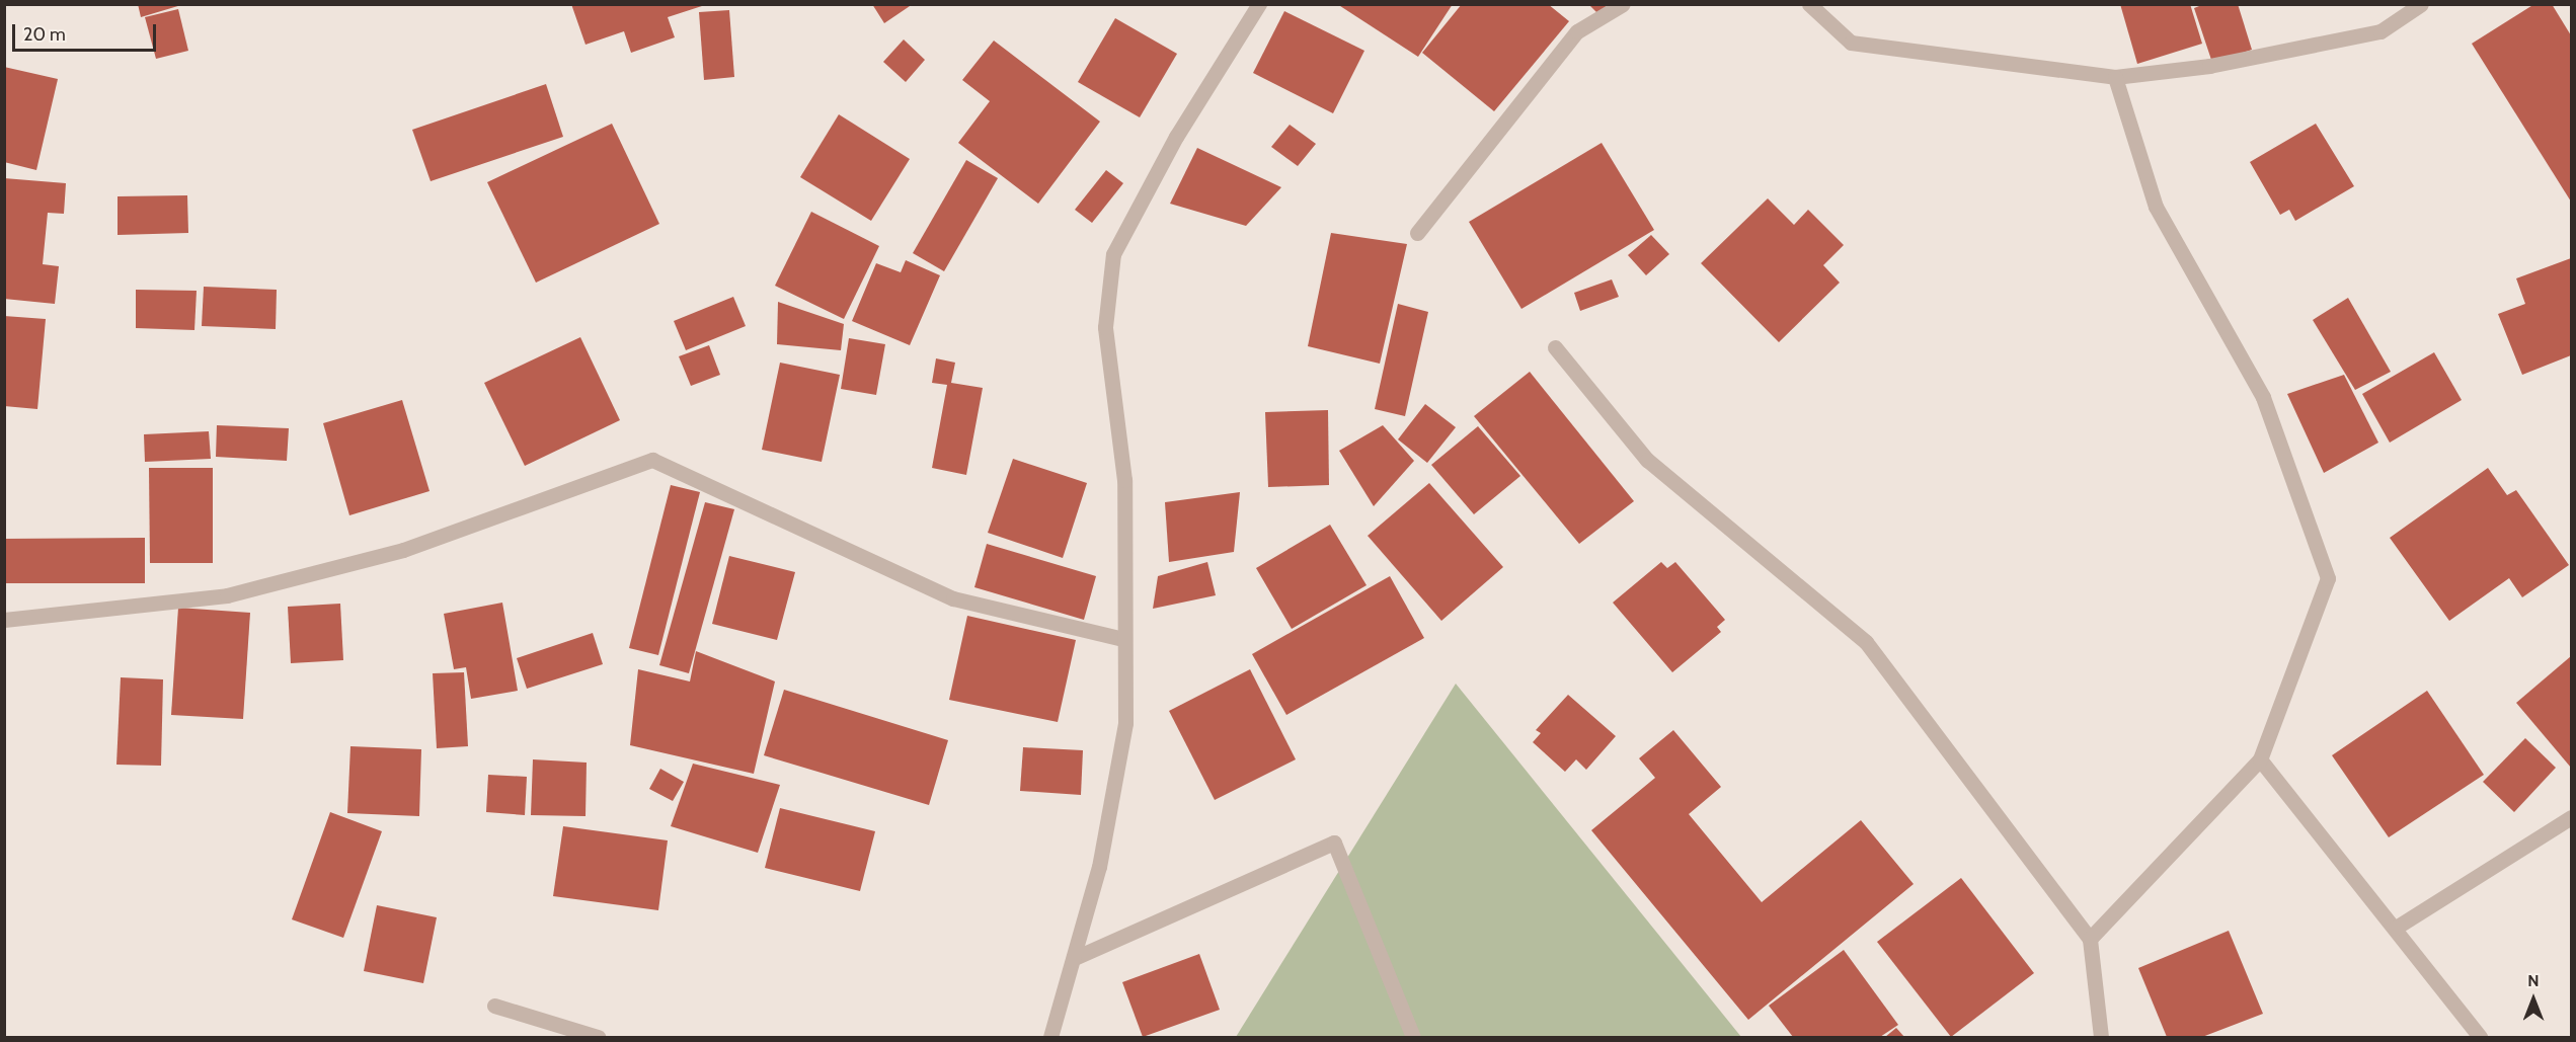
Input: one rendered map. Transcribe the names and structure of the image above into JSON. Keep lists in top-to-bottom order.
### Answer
{
  "scale_bar": "20 m",
  "north": "top"
}
